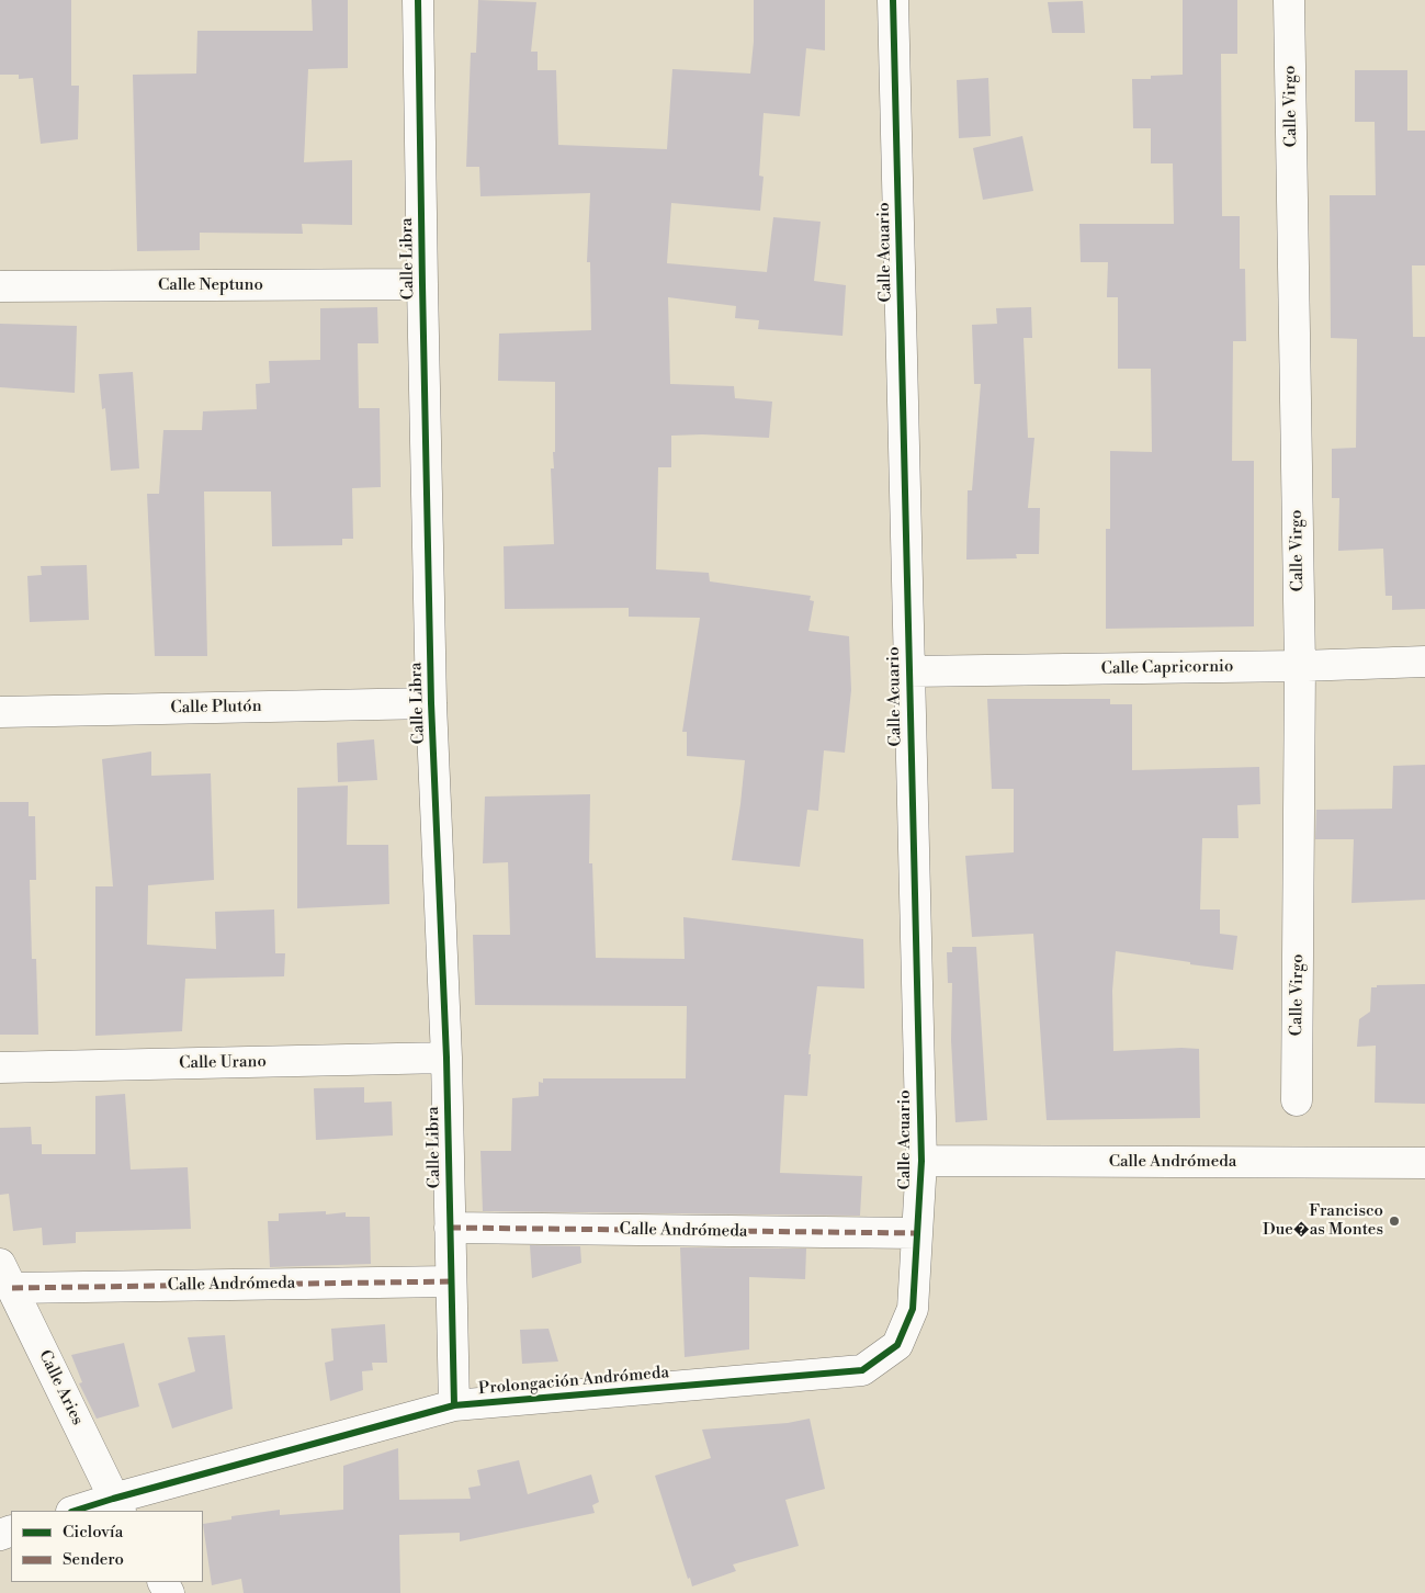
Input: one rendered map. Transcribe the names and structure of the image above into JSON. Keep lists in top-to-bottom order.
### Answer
{
  "streets": {
    "street": [
      "Calle Virgo",
      "Calle Acuario",
      "Calle Libra",
      "Calle Neptuno",
      "Calle Capricornio",
      "Calle Plutón",
      "Calle Urano",
      "Calle Andrómeda",
      "Prolongación Andrómeda",
      "Calle Aries"
    ]
  },
  "crossings": [
    ["Calle Virgo", "Calle Capricornio"],
    ["Calle Acuario", "Calle Capricornio"],
    ["Calle Acuario", "Calle Andrómeda"],
    ["Calle Acuario", "Prolongación Andrómeda"],
    ["Calle Libra", "Calle Neptuno"],
    ["Calle Libra", "Calle Plutón"],
    ["Calle Libra", "Calle Urano"],
    ["Calle Libra", "Calle Andrómeda"],
    ["Calle Libra", "Prolongación Andrómeda"],
    ["Calle Andrómeda", "Calle Aries"],
    ["Prolongación Andrómeda", "Calle Aries"]
  ],
  "places": ["Francisco Due�as Montes"],
  "legend": ["Ciclovía", "Sendero"]
}
